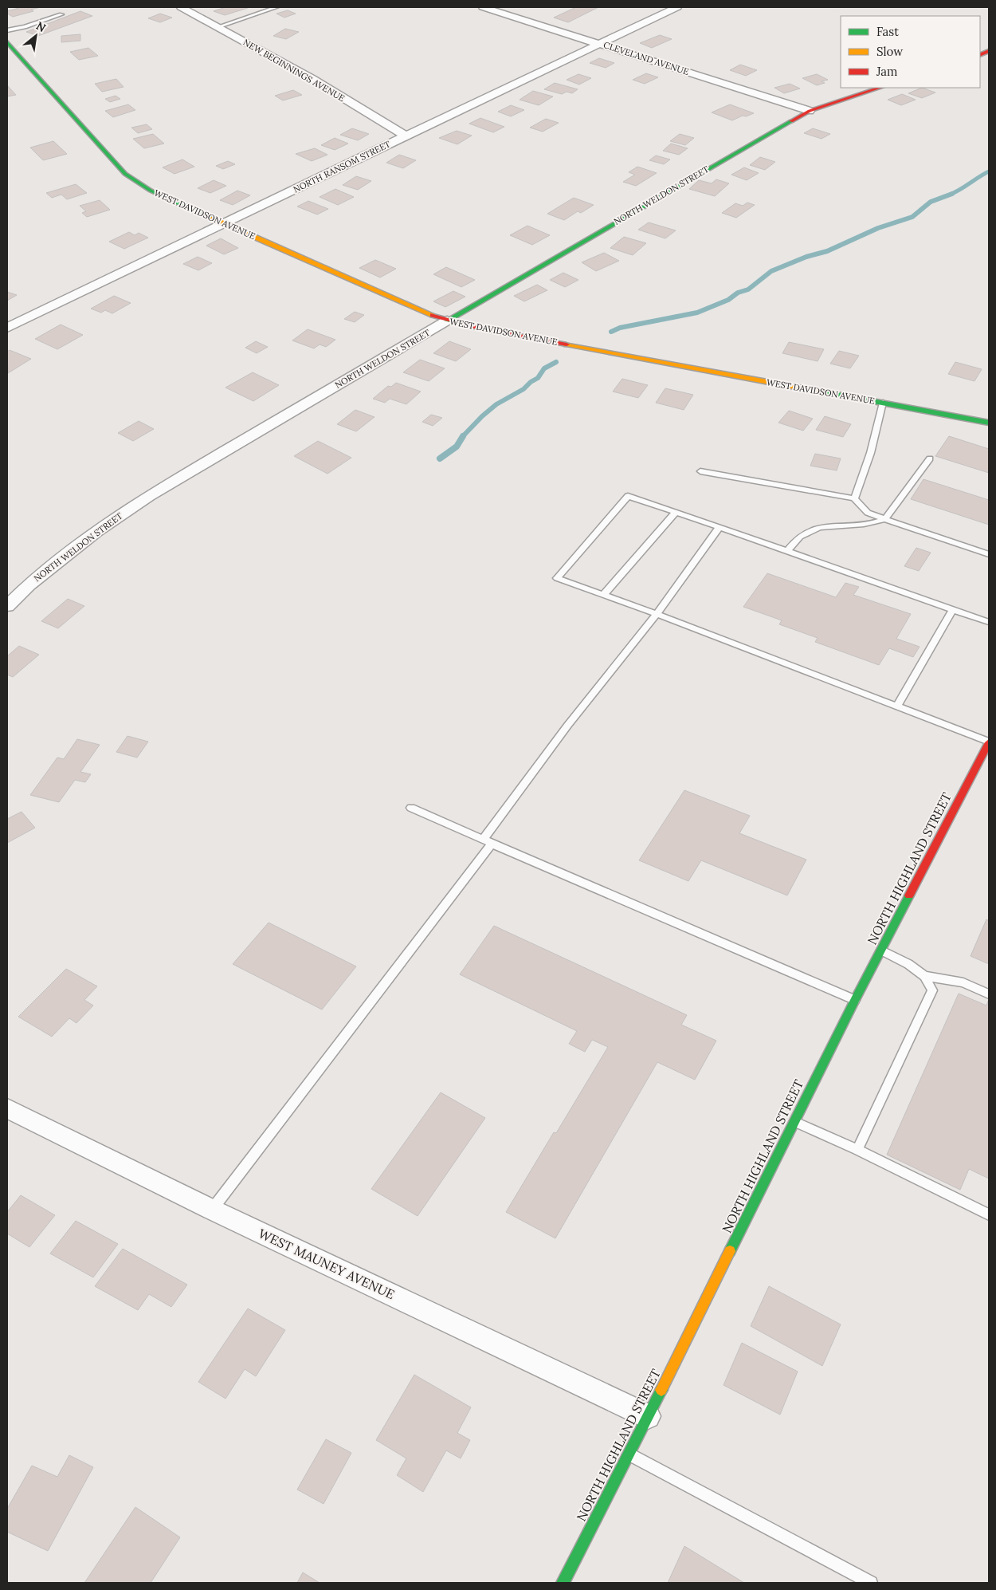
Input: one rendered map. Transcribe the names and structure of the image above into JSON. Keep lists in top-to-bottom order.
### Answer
{
  "streets": {
    "street": [
      "CLEVELAND AVENUE",
      "NEW BEGINNINGS AVENUE",
      "NORTH RANSOM STREET",
      "NORTH WELDON STREET",
      "WEST DAVIDSON AVENUE",
      "NORTH HIGHLAND STREET",
      "WEST MAUNEY AVENUE"
    ]
  },
  "crossings": [
    ["CLEVELAND AVENUE", "NORTH RANSOM STREET"],
    ["CLEVELAND AVENUE", "NORTH WELDON STREET"],
    ["NEW BEGINNINGS AVENUE", "NORTH RANSOM STREET"],
    ["NORTH RANSOM STREET", "WEST DAVIDSON AVENUE"],
    ["NORTH WELDON STREET", "WEST DAVIDSON AVENUE"],
    ["NORTH HIGHLAND STREET", "WEST MAUNEY AVENUE"]
  ],
  "legend": ["Fast", "Slow", "Jam"],
  "north": "top right"
}
